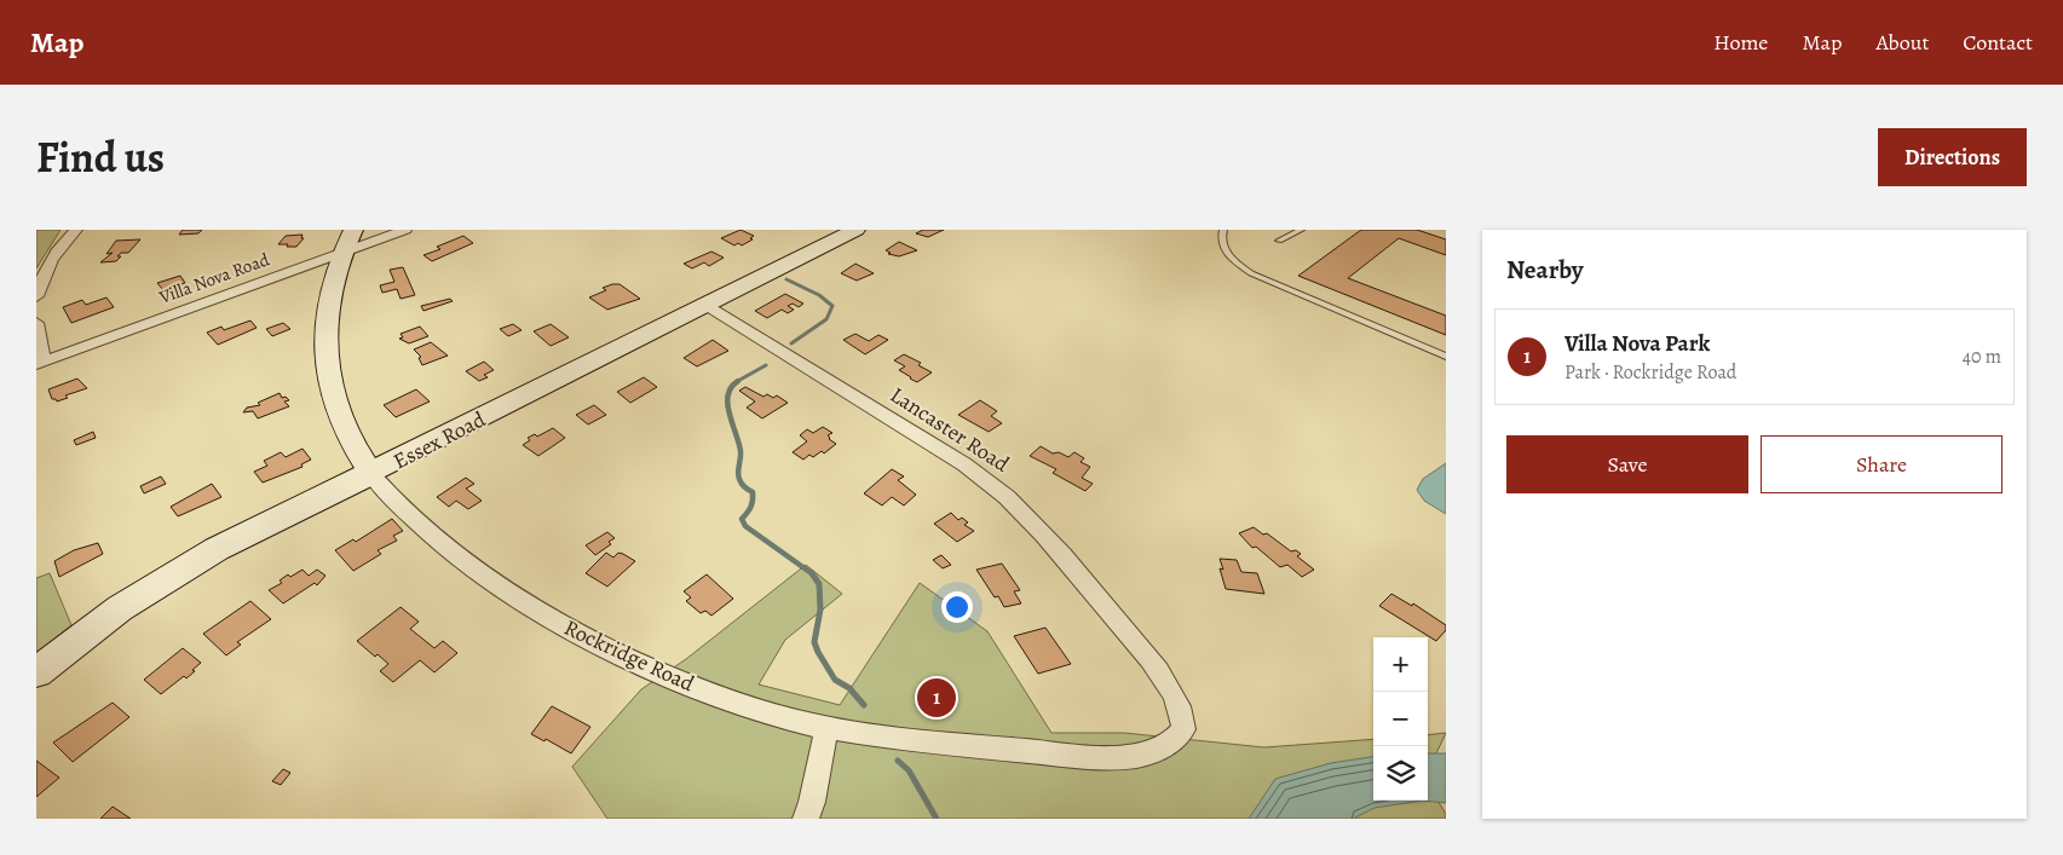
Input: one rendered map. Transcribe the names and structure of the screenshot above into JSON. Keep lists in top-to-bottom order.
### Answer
{
  "streets": {
    "street": [
      "Villa Nova Road",
      "Lancaster Road",
      "Essex Road",
      "Rockridge Road"
    ]
  },
  "crossings": [
    ["Villa Nova Road", "Rockridge Road"],
    ["Lancaster Road", "Essex Road"],
    ["Lancaster Road", "Rockridge Road"],
    ["Essex Road", "Rockridge Road"]
  ],
  "page": {
    "header": "Map",
    "nav": [
      "Home",
      "Map",
      "About",
      "Contact"
    ],
    "title": "Find us",
    "buttons": [
      "Directions",
      ["Save", "Share"]
    ],
    "heading": "Nearby",
    "list": [
      {
        "mark": "1",
        "name": "Villa Nova Park",
        "note": "Park · Rockridge Road",
        "value": "40 m"
      }
    ],
    "map_buttons": ["+", "−"],
    "pins": "1"
  }
}
